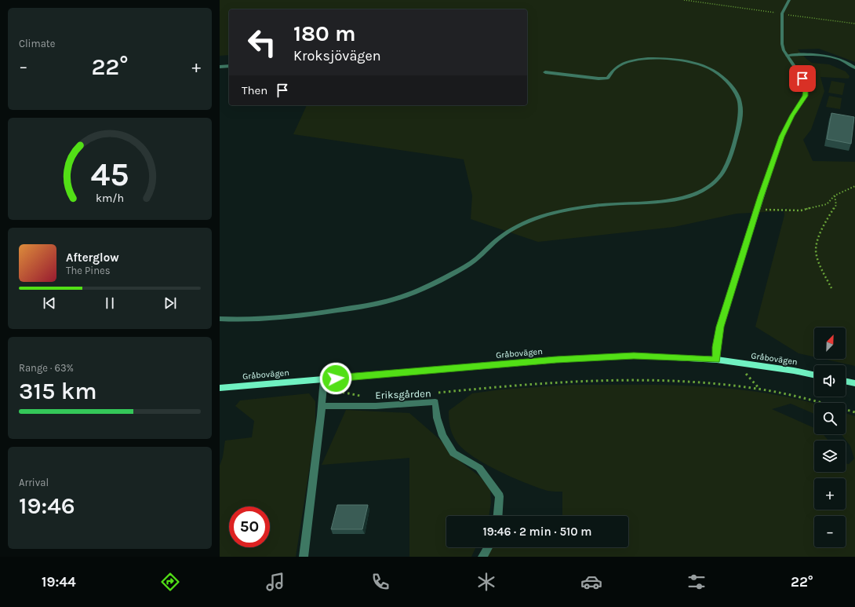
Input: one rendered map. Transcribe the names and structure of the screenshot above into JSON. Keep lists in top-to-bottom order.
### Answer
{
  "streets": {
    "main road": ["Gråbovägen"],
    "street": ["Eriksgården"]
  },
  "north": "top right",
  "page": {
    "tile": [
      "Climate",
      ["Range · 63%", "315 km"],
      ["Arrival", "19:46"]
    ],
    "turn": ["180 m", "Kroksjövägen"],
    "heat": ["−", "22°", "+"],
    "then": "Then",
    "song": ["Afterglow", "The Pines"],
    "map_buttons": ["+", "−"],
    "limit": "50",
    "trip": "19:46 · 2 min · 510 m",
    "tabs": ["19:44", "22°"],
    "gauge": ["45", "km/h"]
  }
}
